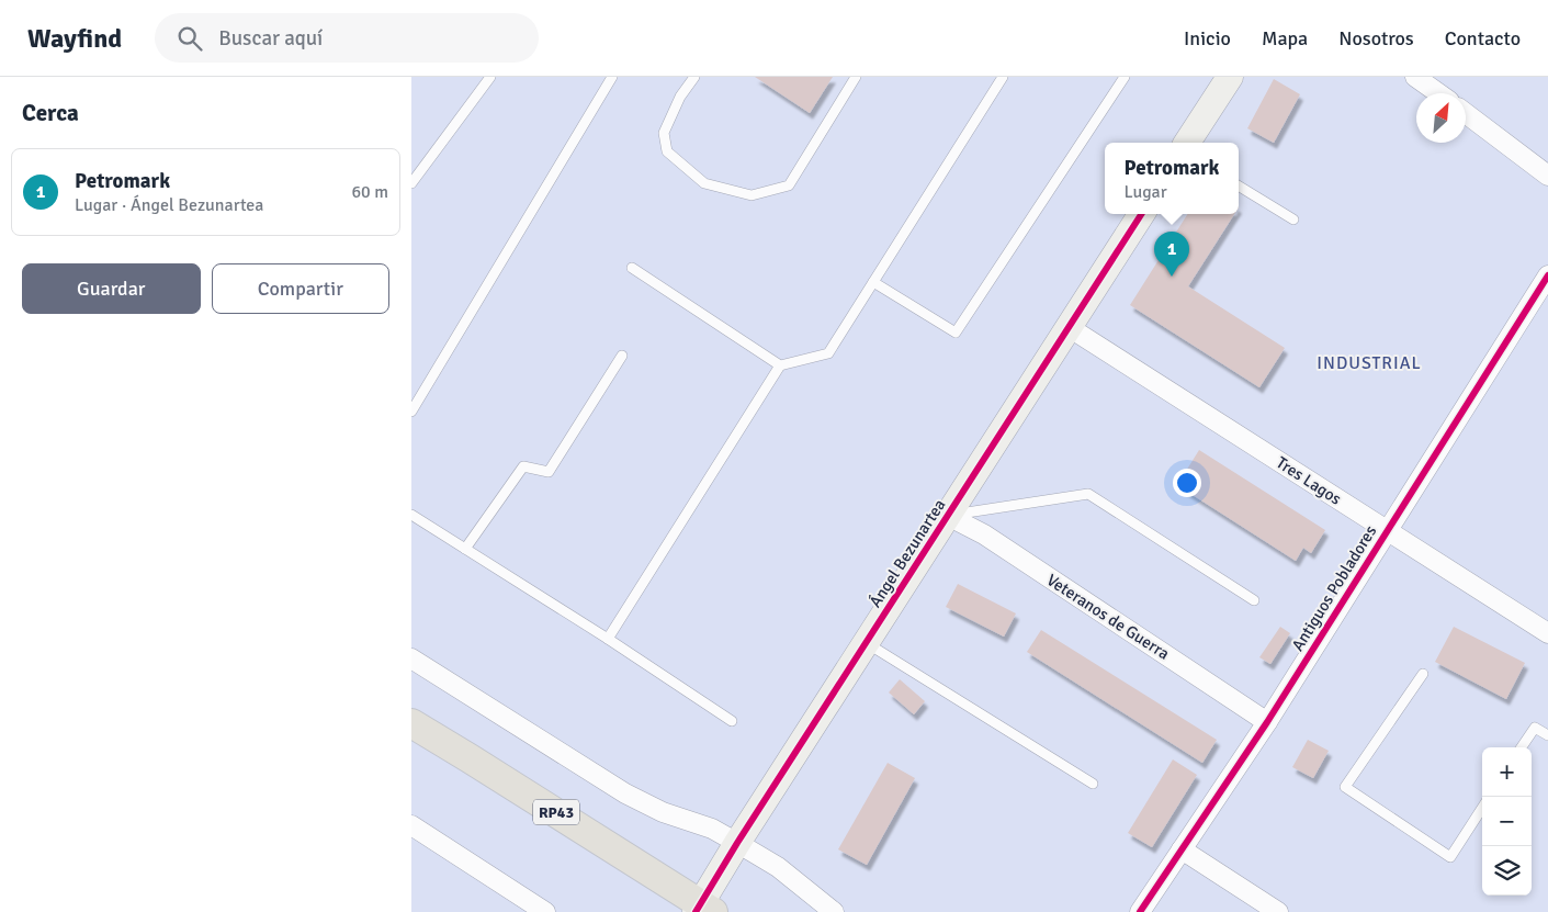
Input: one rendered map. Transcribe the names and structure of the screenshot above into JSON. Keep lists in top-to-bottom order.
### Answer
{
  "streets": {
    "main road": ["RP43"],
    "street": [
      "Tres Lagos",
      "Ángel Bezunartea",
      "Antiguos Pobladores",
      "Veteranos de Guerra"
    ]
  },
  "crossings": [
    ["Tres Lagos", "Ángel Bezunartea"],
    ["Tres Lagos", "Antiguos Pobladores"],
    ["Ángel Bezunartea", "Veteranos de Guerra"],
    ["Ángel Bezunartea", "RP43"],
    ["Antiguos Pobladores", "Veteranos de Guerra"]
  ],
  "districts": ["INDUSTRIAL"],
  "north": "top right",
  "page": {
    "header": "Wayfind",
    "search": "Buscar aquí",
    "nav": [
      "Inicio",
      "Mapa",
      "Nosotros",
      "Contacto"
    ],
    "heading": "Cerca",
    "popup": ["Petromark", "Lugar"],
    "list": [
      {
        "mark": "1",
        "name": "Petromark",
        "note": "Lugar · Ángel Bezunartea",
        "value": "60 m"
      }
    ],
    "pins": "1",
    "buttons": ["Guardar", "Compartir"],
    "map_buttons": ["+", "−"]
  }
}
